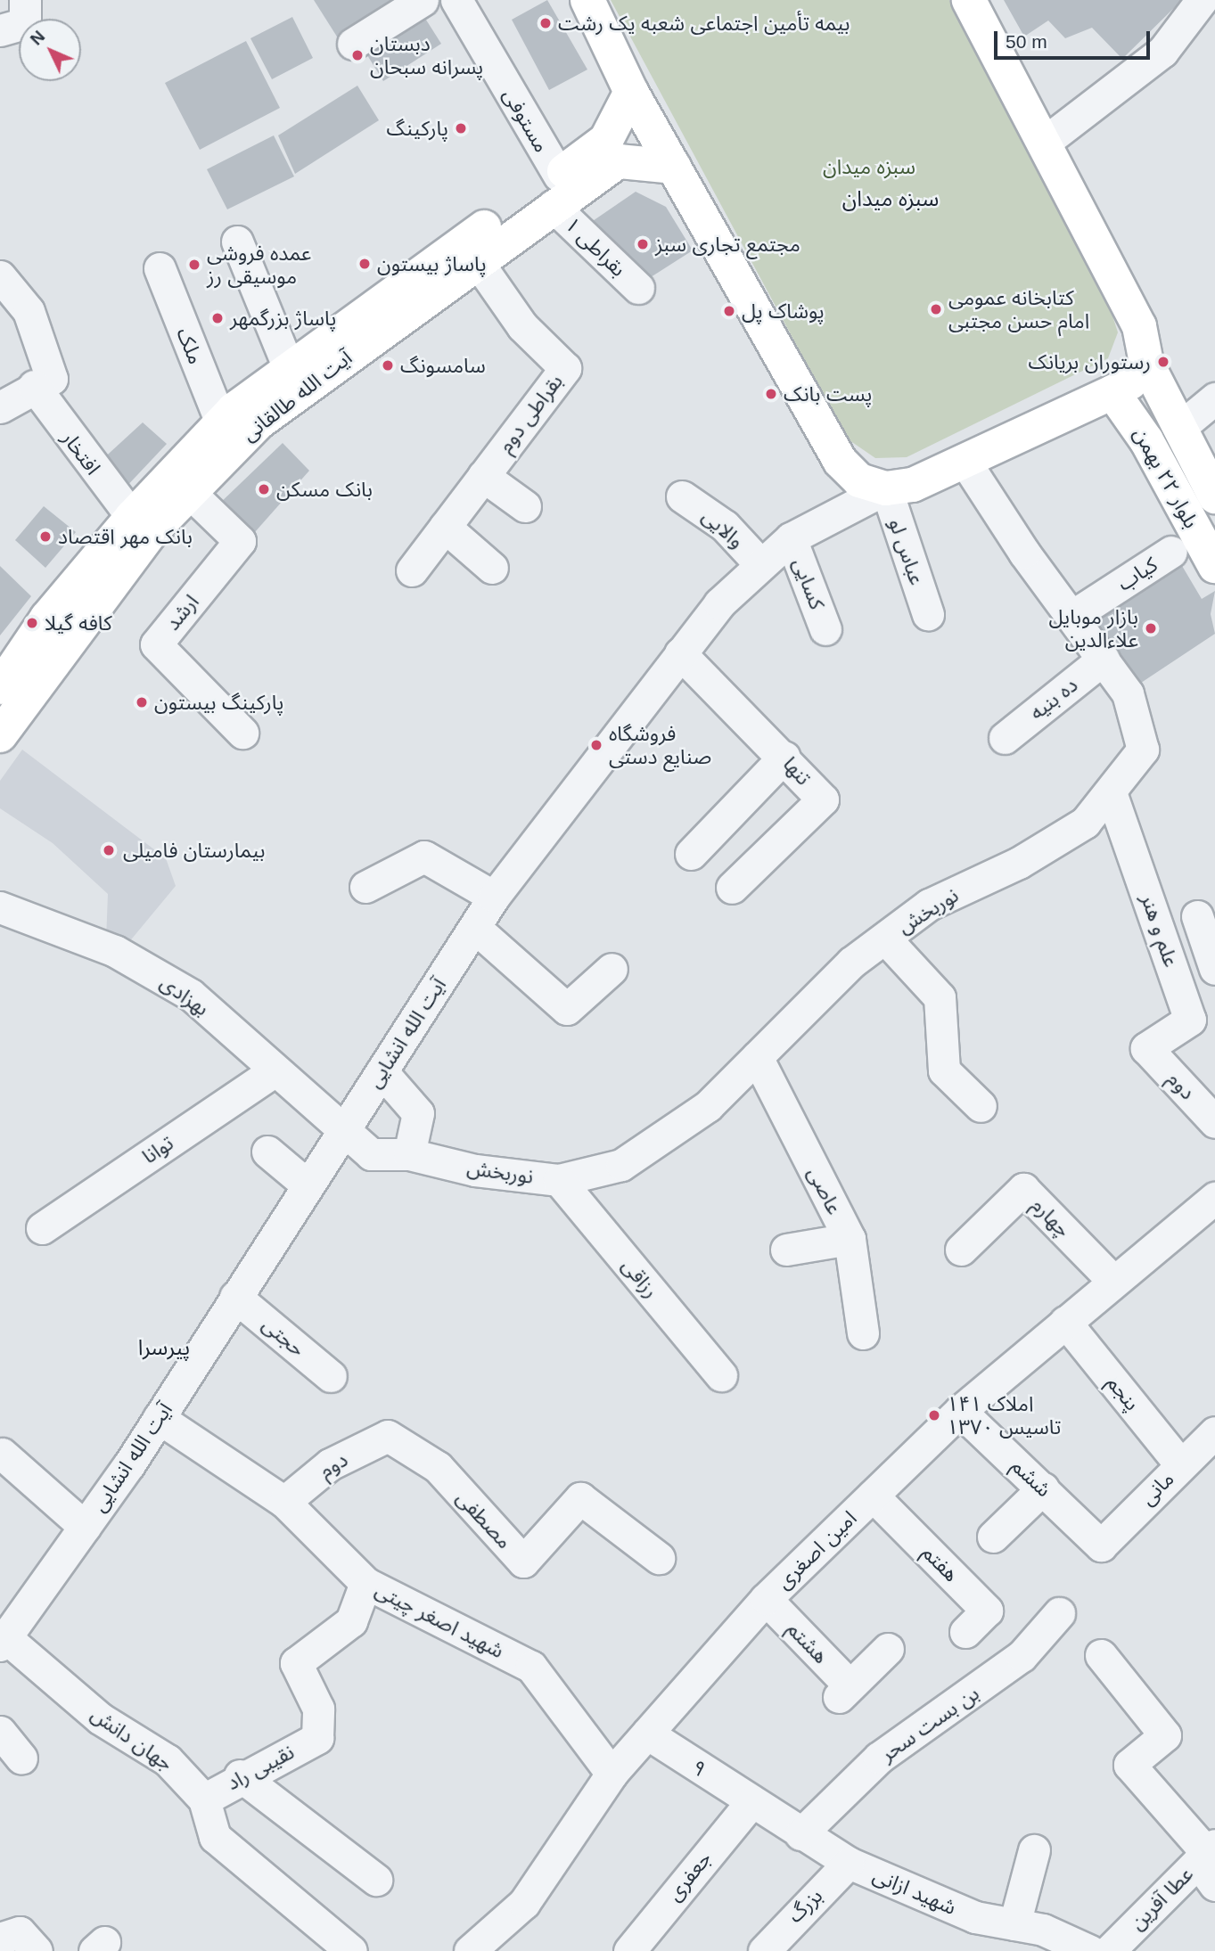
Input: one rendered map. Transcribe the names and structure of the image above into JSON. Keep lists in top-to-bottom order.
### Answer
{
  "streets": {
    "main road": ["آیت الله طالقانی", "بلوار ۲۲ بهمن"],
    "street": [
      "مستوفی",
      "بقراطی ۱",
      "ملک",
      "بقراطی دوم",
      "افتخار",
      "والایی",
      "عباس لو",
      "کیاب",
      "کسایی",
      "ارشد",
      "ده بنیه",
      "تنها",
      "نوربخش",
      "علم و هنر",
      "بهزادی",
      "آیت الله انشایی",
      "دوم",
      "توانا",
      "عاصی",
      "چهارم",
      "رزاقی",
      "حجتی",
      "پنجم",
      "ششم",
      "مانی",
      "مصطفی",
      "امین اصغری",
      "هفتم",
      "شهید اصغر چیتی",
      "هشتم",
      "بن بست سحر",
      "جهان دانش",
      "نقیبی راد",
      "۹",
      "جعفری",
      "شهید ازانی",
      "عطا آفرین",
      "بزرگ"
    ]
  },
  "crossings": [
    ["مستوفی", "بقراطی ۱"],
    ["مستوفی", "آیت الله طالقانی"],
    ["بقراطی ۱", "آیت الله طالقانی"],
    ["ملک", "آیت الله طالقانی"],
    ["آیت الله طالقانی", "بقراطی دوم"],
    ["آیت الله طالقانی", "افتخار"],
    ["آیت الله طالقانی", "ارشد"],
    ["والایی", "آیت الله انشایی"],
    ["عباس لو", "آیت الله انشایی"],
    ["کیاب", "نوربخش"],
    ["کسایی", "آیت الله انشایی"],
    ["ده بنیه", "نوربخش"],
    ["تنها", "آیت الله انشایی"],
    ["نوربخش", "علم و هنر"],
    ["نوربخش", "بهزادی"],
    ["نوربخش", "آیت الله انشایی"],
    ["نوربخش", "عاصی"],
    ["نوربخش", "رزاقی"],
    ["علم و هنر", "دوم"],
    ["بهزادی", "آیت الله انشایی"],
    ["بهزادی", "توانا"],
    ["آیت الله انشایی", "حجتی"],
    ["آیت الله انشایی", "شهید اصغر چیتی"],
    ["آیت الله انشایی", "جهان دانش"],
    ["دوم", "مصطفی"],
    ["دوم", "شهید اصغر چیتی"],
    ["چهارم", "امین اصغری"],
    ["پنجم", "مانی"],
    ["پنجم", "امین اصغری"],
    ["ششم", "مانی"],
    ["ششم", "امین اصغری"],
    ["امین اصغری", "هفتم"],
    ["امین اصغری", "شهید اصغر چیتی"],
    ["امین اصغری", "هشتم"],
    ["امین اصغری", "۹"],
    ["شهید اصغر چیتی", "نقیبی راد"],
    ["بن بست سحر", "شهید ازانی"],
    ["جهان دانش", "نقیبی راد"],
    ["۹", "جعفری"],
    ["۹", "شهید ازانی"],
    ["جعفری", "شهید ازانی"],
    ["شهید ازانی", "بزرگ"]
  ],
  "districts": ["سبزه میدان", "پیرسرا"],
  "parks": ["سبزه میدان"],
  "places": [
    "بیمه تأمین اجتماعی شعبه یک رشت",
    "دبستان پسرانه سبحان",
    "پارکینگ",
    "مجتمع تجاری سبز",
    "پاساژ بیستون",
    "عمده فروشی موسیقی رز",
    "کتابخانه عمومی امام حسن مجتبی",
    "پوشاک پل",
    "پاساژ بزرگمهر",
    "رستوران بریانک",
    "سامسونگ",
    "پست بانک",
    "بانک مسکن",
    "بانک مهر اقتصاد",
    "کافه گیلا",
    "بازار موبایل علاءالدین",
    "پارکینگ بیستون",
    "فروشگاه صنایع دستی",
    "بیمارستان فامیلی",
    "املاک ۱۴۱ تاسیس ۱۳۷۰"
  ],
  "scale_bar": "50 m",
  "north": "top left"
}
